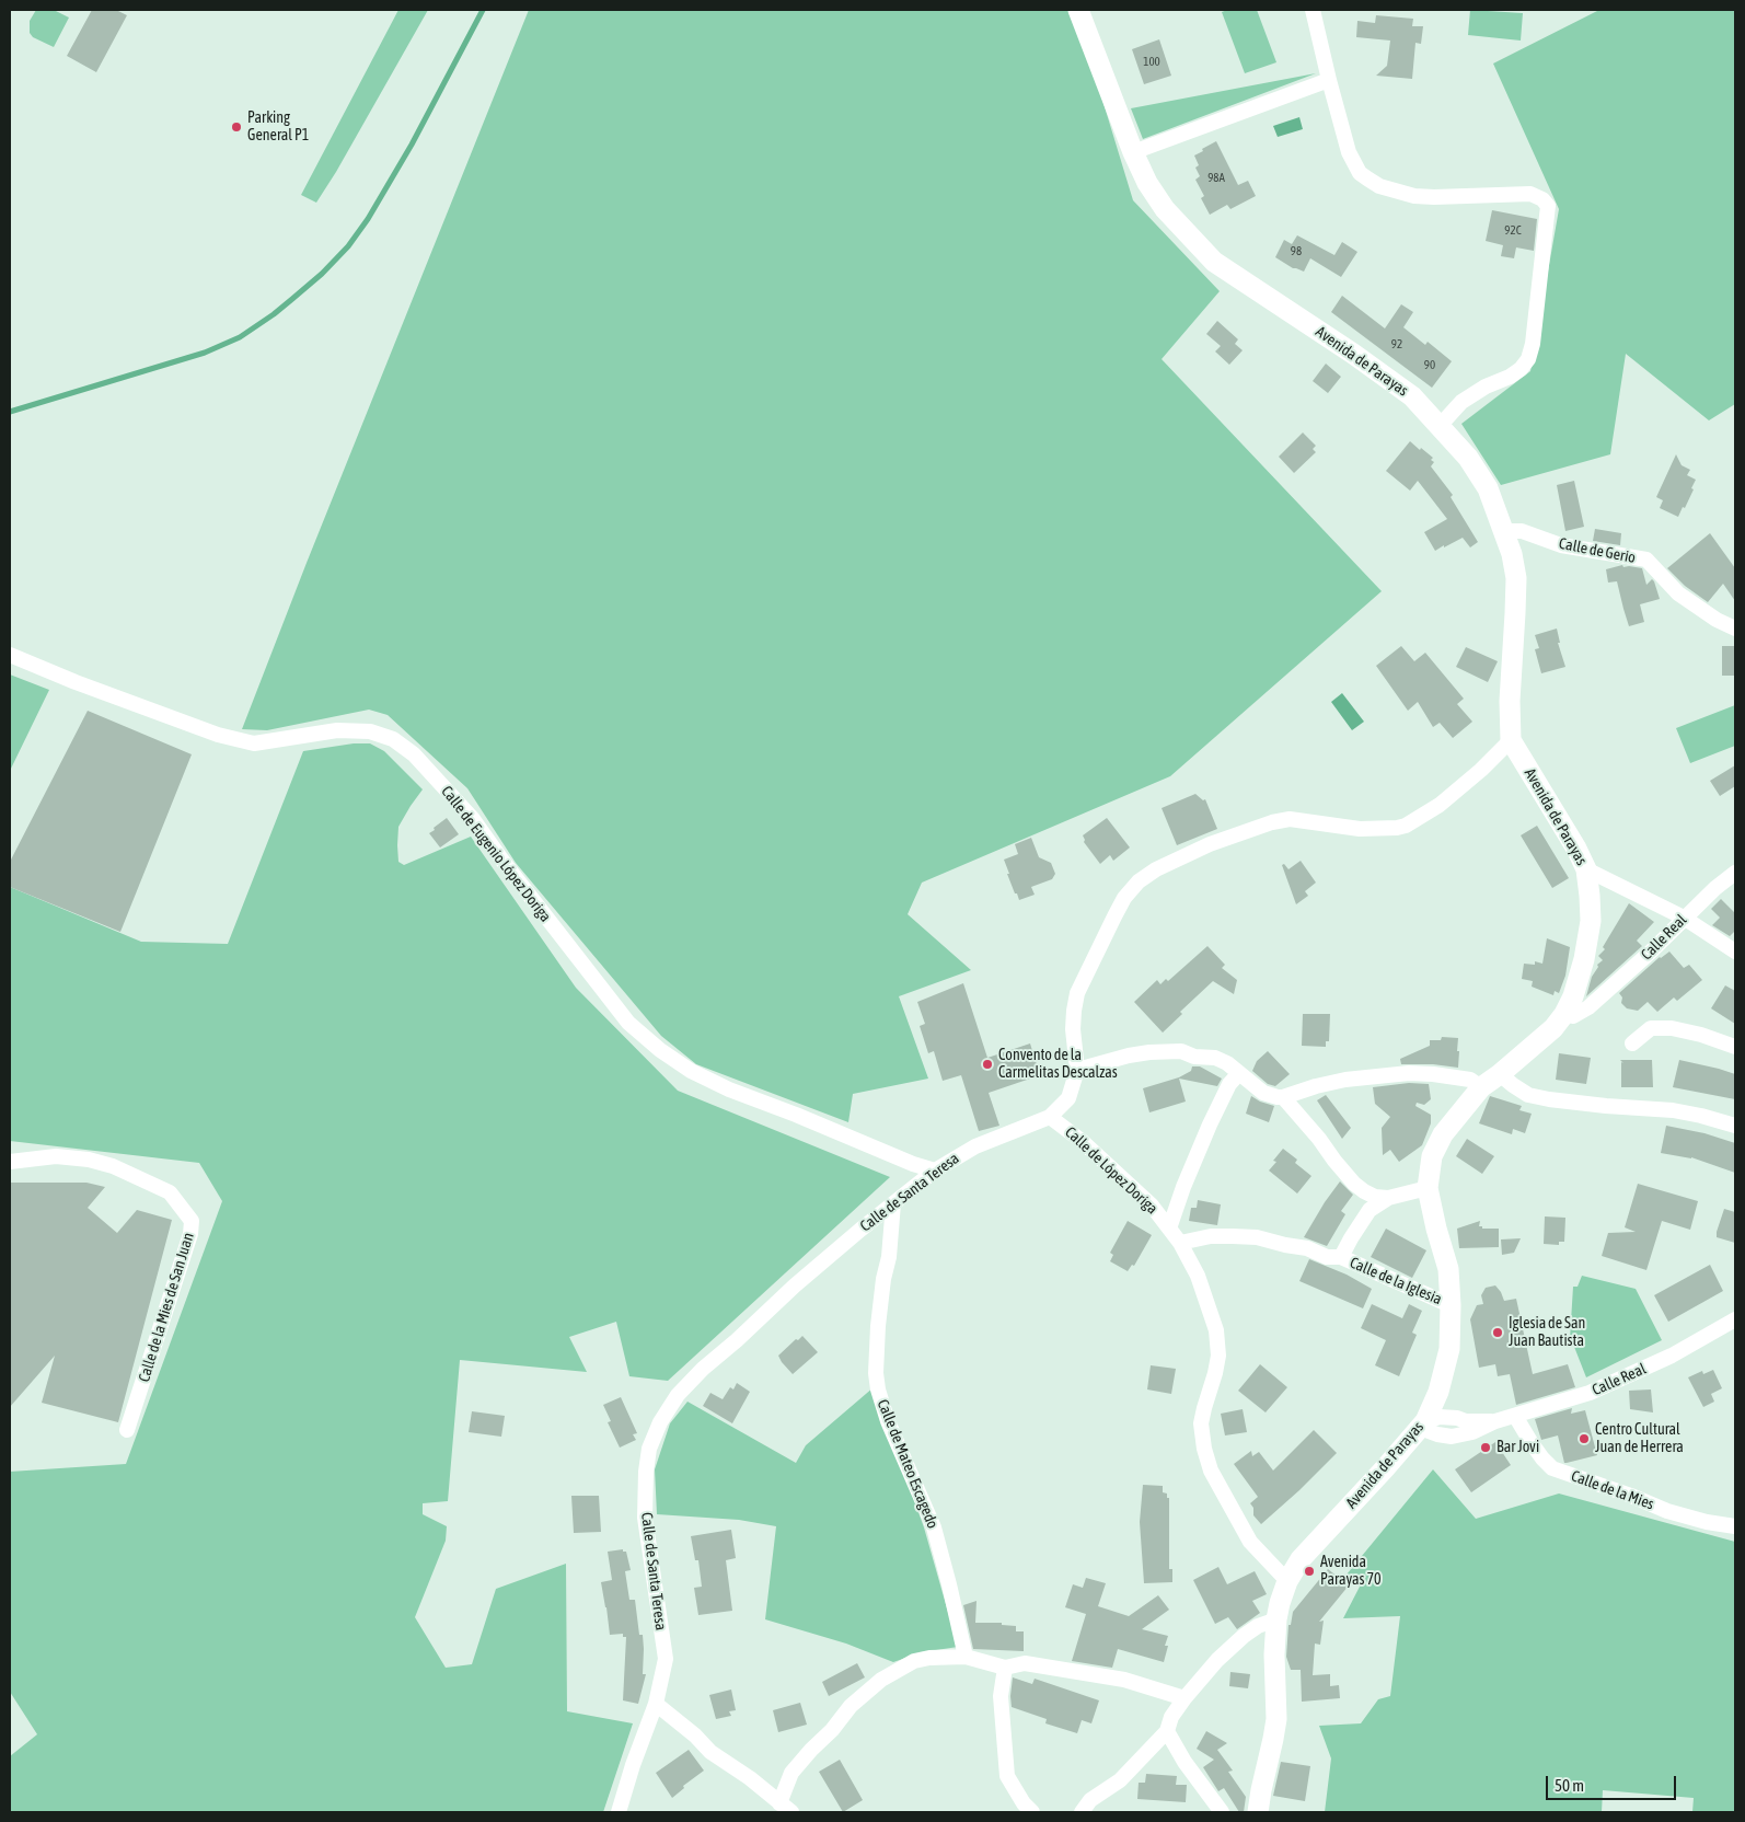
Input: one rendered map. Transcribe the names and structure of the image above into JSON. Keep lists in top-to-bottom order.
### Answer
{
  "streets": {
    "street": [
      "Avenida de Parayas",
      "Calle de Gerio",
      "Calle de Eugenio López Doriga",
      "Calle Real",
      "Calle de López Doriga",
      "Calle de Santa Teresa",
      "Calle de la Iglesia",
      "Calle de la Mies de San Juan",
      "Calle de Mateo Escagedo",
      "Calle de la Mies"
    ]
  },
  "crossings": [
    ["Avenida de Parayas", "Calle de Gerio"],
    ["Avenida de Parayas", "Calle Real"],
    ["Avenida de Parayas", "Calle de López Doriga"],
    ["Avenida de Parayas", "Calle de Santa Teresa"],
    ["Avenida de Parayas", "Calle de la Iglesia"],
    ["Calle de Eugenio López Doriga", "Calle de Santa Teresa"],
    ["Calle Real", "Calle de la Mies"],
    ["Calle de López Doriga", "Calle de Santa Teresa"],
    ["Calle de López Doriga", "Calle de la Iglesia"],
    ["Calle de Santa Teresa", "Calle de Mateo Escagedo"]
  ],
  "places": [
    "Parking General P1",
    "Convento de la Carmelitas Descalzas",
    "Iglesia de San Juan Bautista",
    "Centro Cultural Juan de Herrera",
    "Bar Jovi",
    "Avenida Parayas 70"
  ],
  "house_numbers": [
    "100",
    "98A",
    "92C",
    "98",
    "92",
    "90"
  ],
  "scale_bar": "50 m"
}
